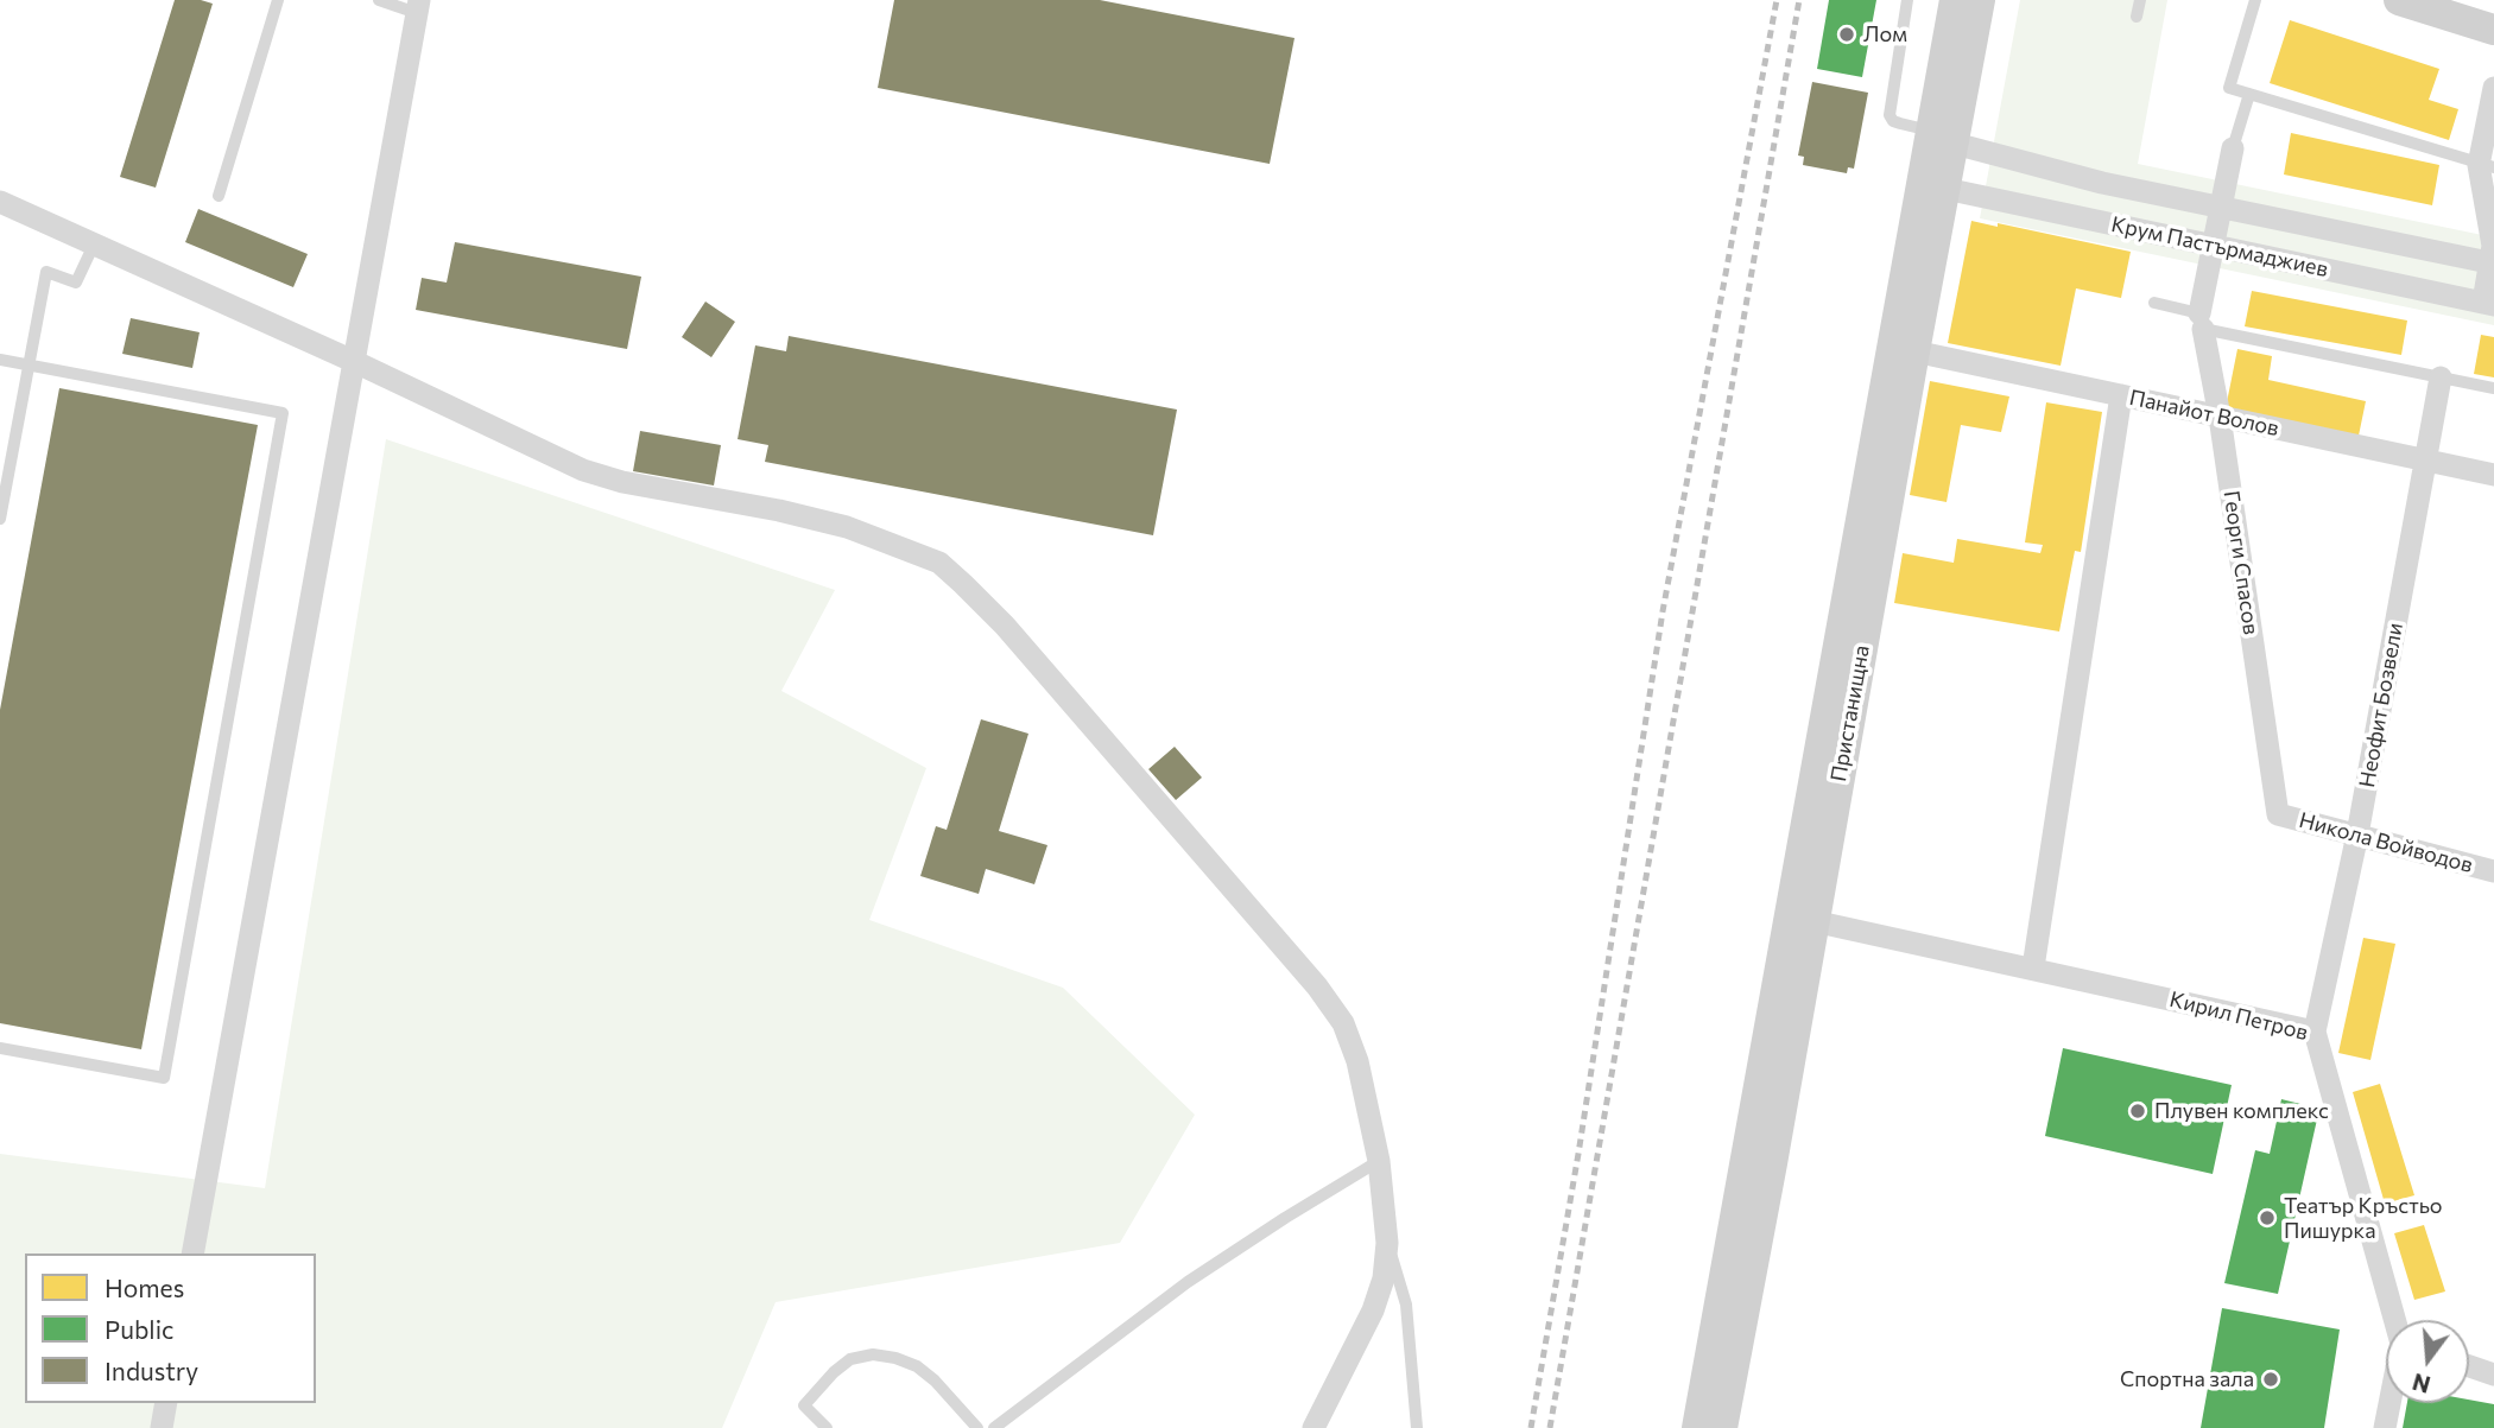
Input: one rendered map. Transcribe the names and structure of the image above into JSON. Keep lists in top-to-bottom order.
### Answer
{
  "streets": {
    "main road": ["Пристанищна"],
    "street": [
      "Крум Пастърмаджиев",
      "Панайот Волов",
      "Георги Спасов",
      "Неофит Бозвели",
      "Никола Войводов",
      "Кирил Петров"
    ]
  },
  "crossings": [
    ["Крум Пастърмаджиев", "Пристанищна"],
    ["Панайот Волов", "Георги Спасов"],
    ["Панайот Волов", "Неофит Бозвели"],
    ["Панайот Волов", "Пристанищна"],
    ["Георги Спасов", "Никола Войводов"],
    ["Неофит Бозвели", "Никола Войводов"],
    ["Неофит Бозвели", "Кирил Петров"],
    ["Пристанищна", "Кирил Петров"]
  ],
  "places": [
    "Лом",
    "Плувен комплекс",
    "Театър Кръстьо Пишурка",
    "Спортна зала"
  ],
  "legend": ["Homes", "Public", "Industry"],
  "north": "bottom"
}
